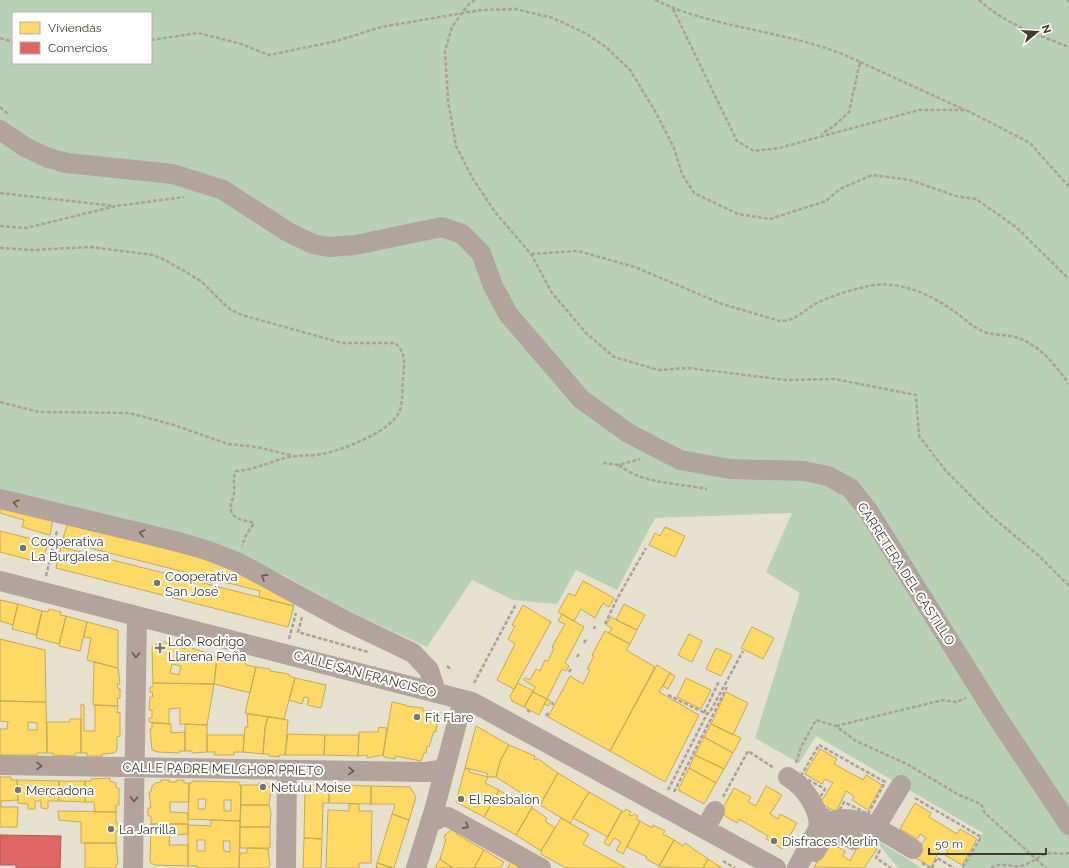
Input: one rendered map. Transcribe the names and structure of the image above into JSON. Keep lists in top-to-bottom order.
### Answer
{
  "streets": {
    "street": ["CARRETERA DEL CASTILLO", "CALLE SAN FRANCISCO", "CALLE PADRE MELCHOR PRIETO"]
  },
  "one_way": ["CALLE PADRE MELCHOR PRIETO"],
  "places": {
    "other": [
      "Cooperativa La Burgalesa",
      "Cooperativa San José",
      "Fit Flare",
      "Netulu Moise",
      "Mercadona",
      "El Resbalón",
      "La Jarrilla",
      "Disfraces Merlín"
    ],
    "health": ["Ldo. Rodrigo Llarena Peña"]
  },
  "legend": ["Viviendas", "Comercios"],
  "scale_bar": "50 m",
  "north": "right"
}
